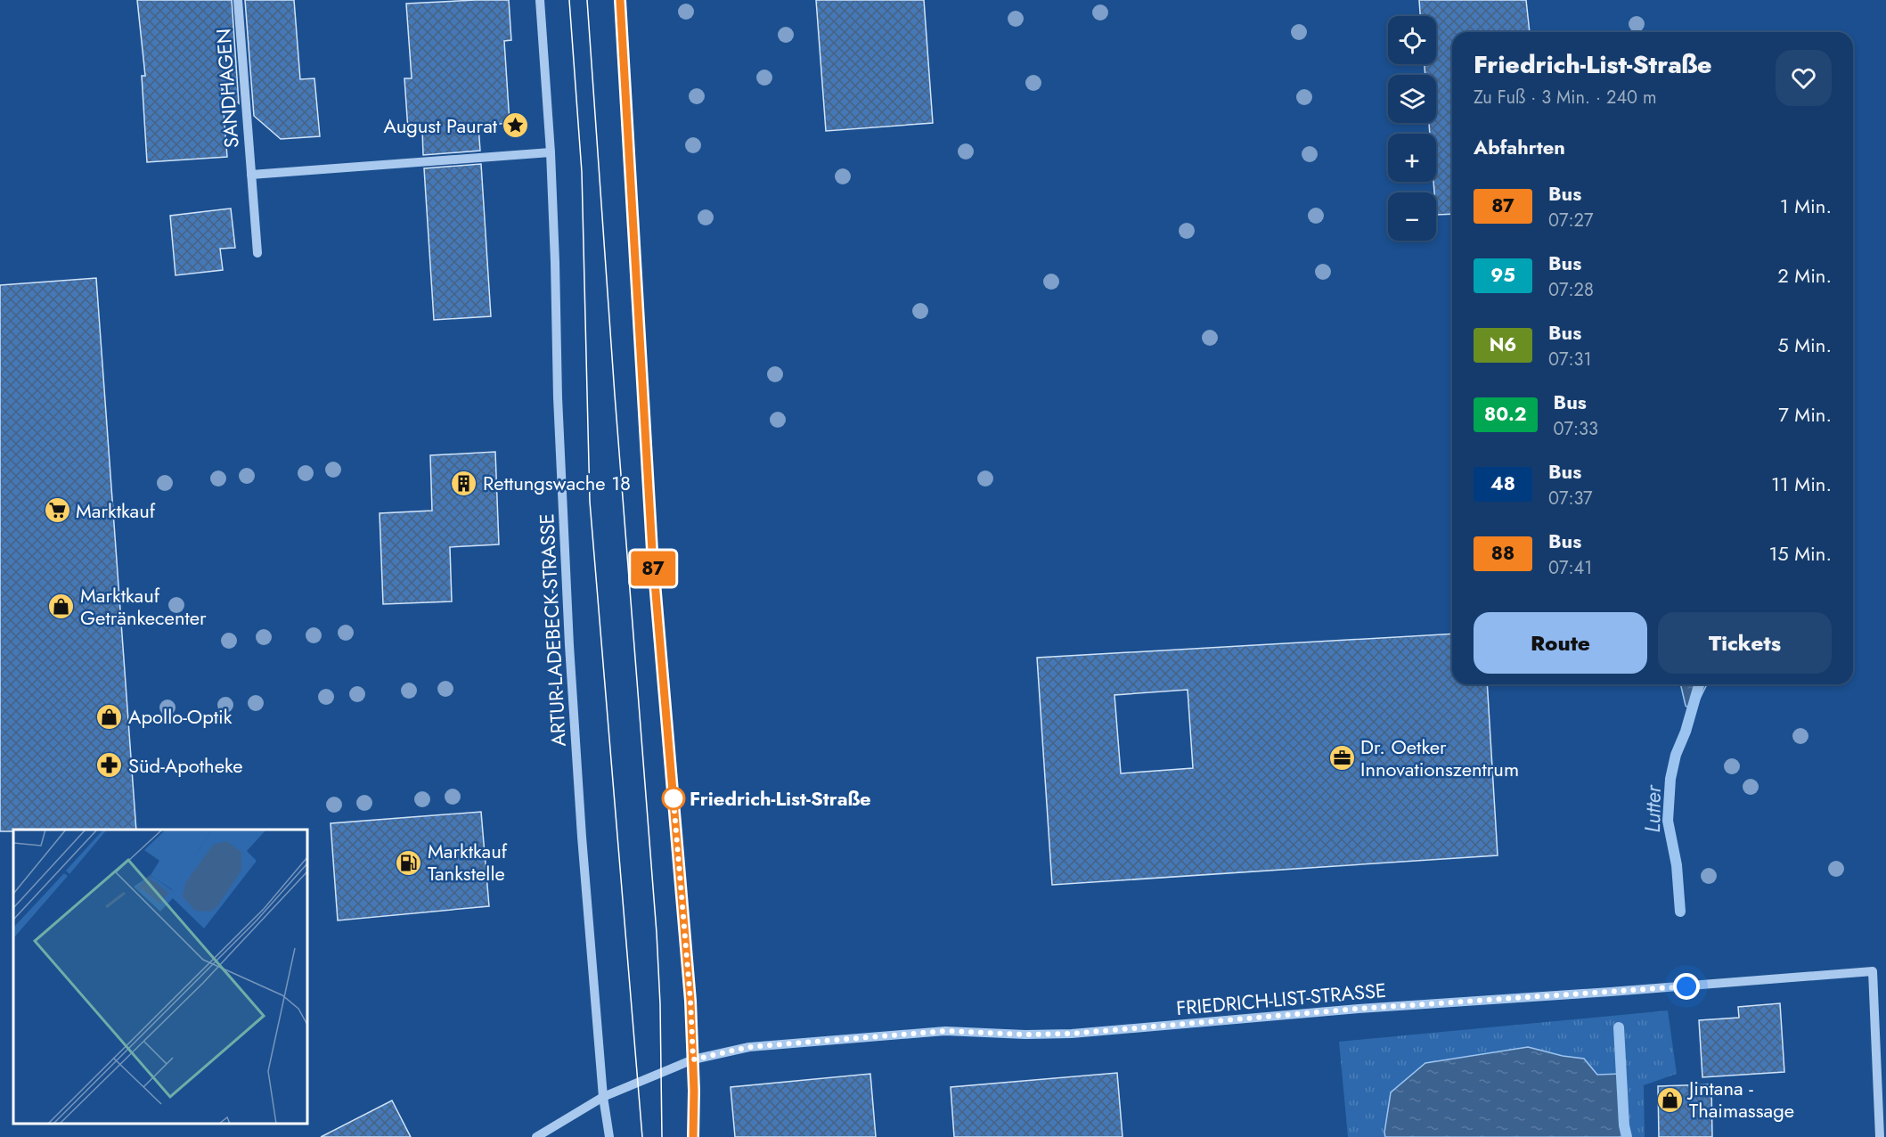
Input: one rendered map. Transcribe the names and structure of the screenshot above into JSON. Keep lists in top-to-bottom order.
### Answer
{
  "streets": {
    "street": ["SANDHAGEN", "ARTUR-LADEBECK-STRASSE", "FRIEDRICH-LIST-STRASSE"]
  },
  "crossings": [
    ["SANDHAGEN", "ARTUR-LADEBECK-STRASSE"]
  ],
  "water": ["Lutter"],
  "places": {
    "place": ["August Paurat"],
    "building": ["Rettungswache 18"],
    "supermarket": ["Marktkauf"],
    "shop": ["Marktkauf Getränkecenter", "Apollo-Optik", "Jintana - Thaimassage"],
    "office": ["Dr. Oetker Innovationszentrum"],
    "pharmacy": ["Süd-Apotheke"],
    "other": ["Friedrich-List-Straße"],
    "fuel station": ["Marktkauf Tankstelle"]
  },
  "lines": ["bus line 87"],
  "page": {
    "on_map": "87",
    "map_buttons": ["+", "−"],
    "heading": [
      ["Friedrich-List-Straße", "Zu Fuß · 3 Min. · 240 m"],
      "Abfahrten"
    ],
    "list": [
      {
        "mark": "87",
        "name": "Bus",
        "note": "07:27",
        "value": "1 Min."
      },
      {
        "mark": "95",
        "name": "Bus",
        "note": "07:28",
        "value": "2 Min."
      },
      {
        "mark": "N6",
        "name": "Bus",
        "note": "07:31",
        "value": "5 Min."
      },
      {
        "mark": "80.2",
        "name": "Bus",
        "note": "07:33",
        "value": "7 Min."
      },
      {
        "mark": "48",
        "name": "Bus",
        "note": "07:37",
        "value": "11 Min."
      },
      {
        "mark": "88",
        "name": "Bus",
        "note": "07:41",
        "value": "15 Min."
      }
    ],
    "buttons": ["Route", "Tickets"]
  }
}
